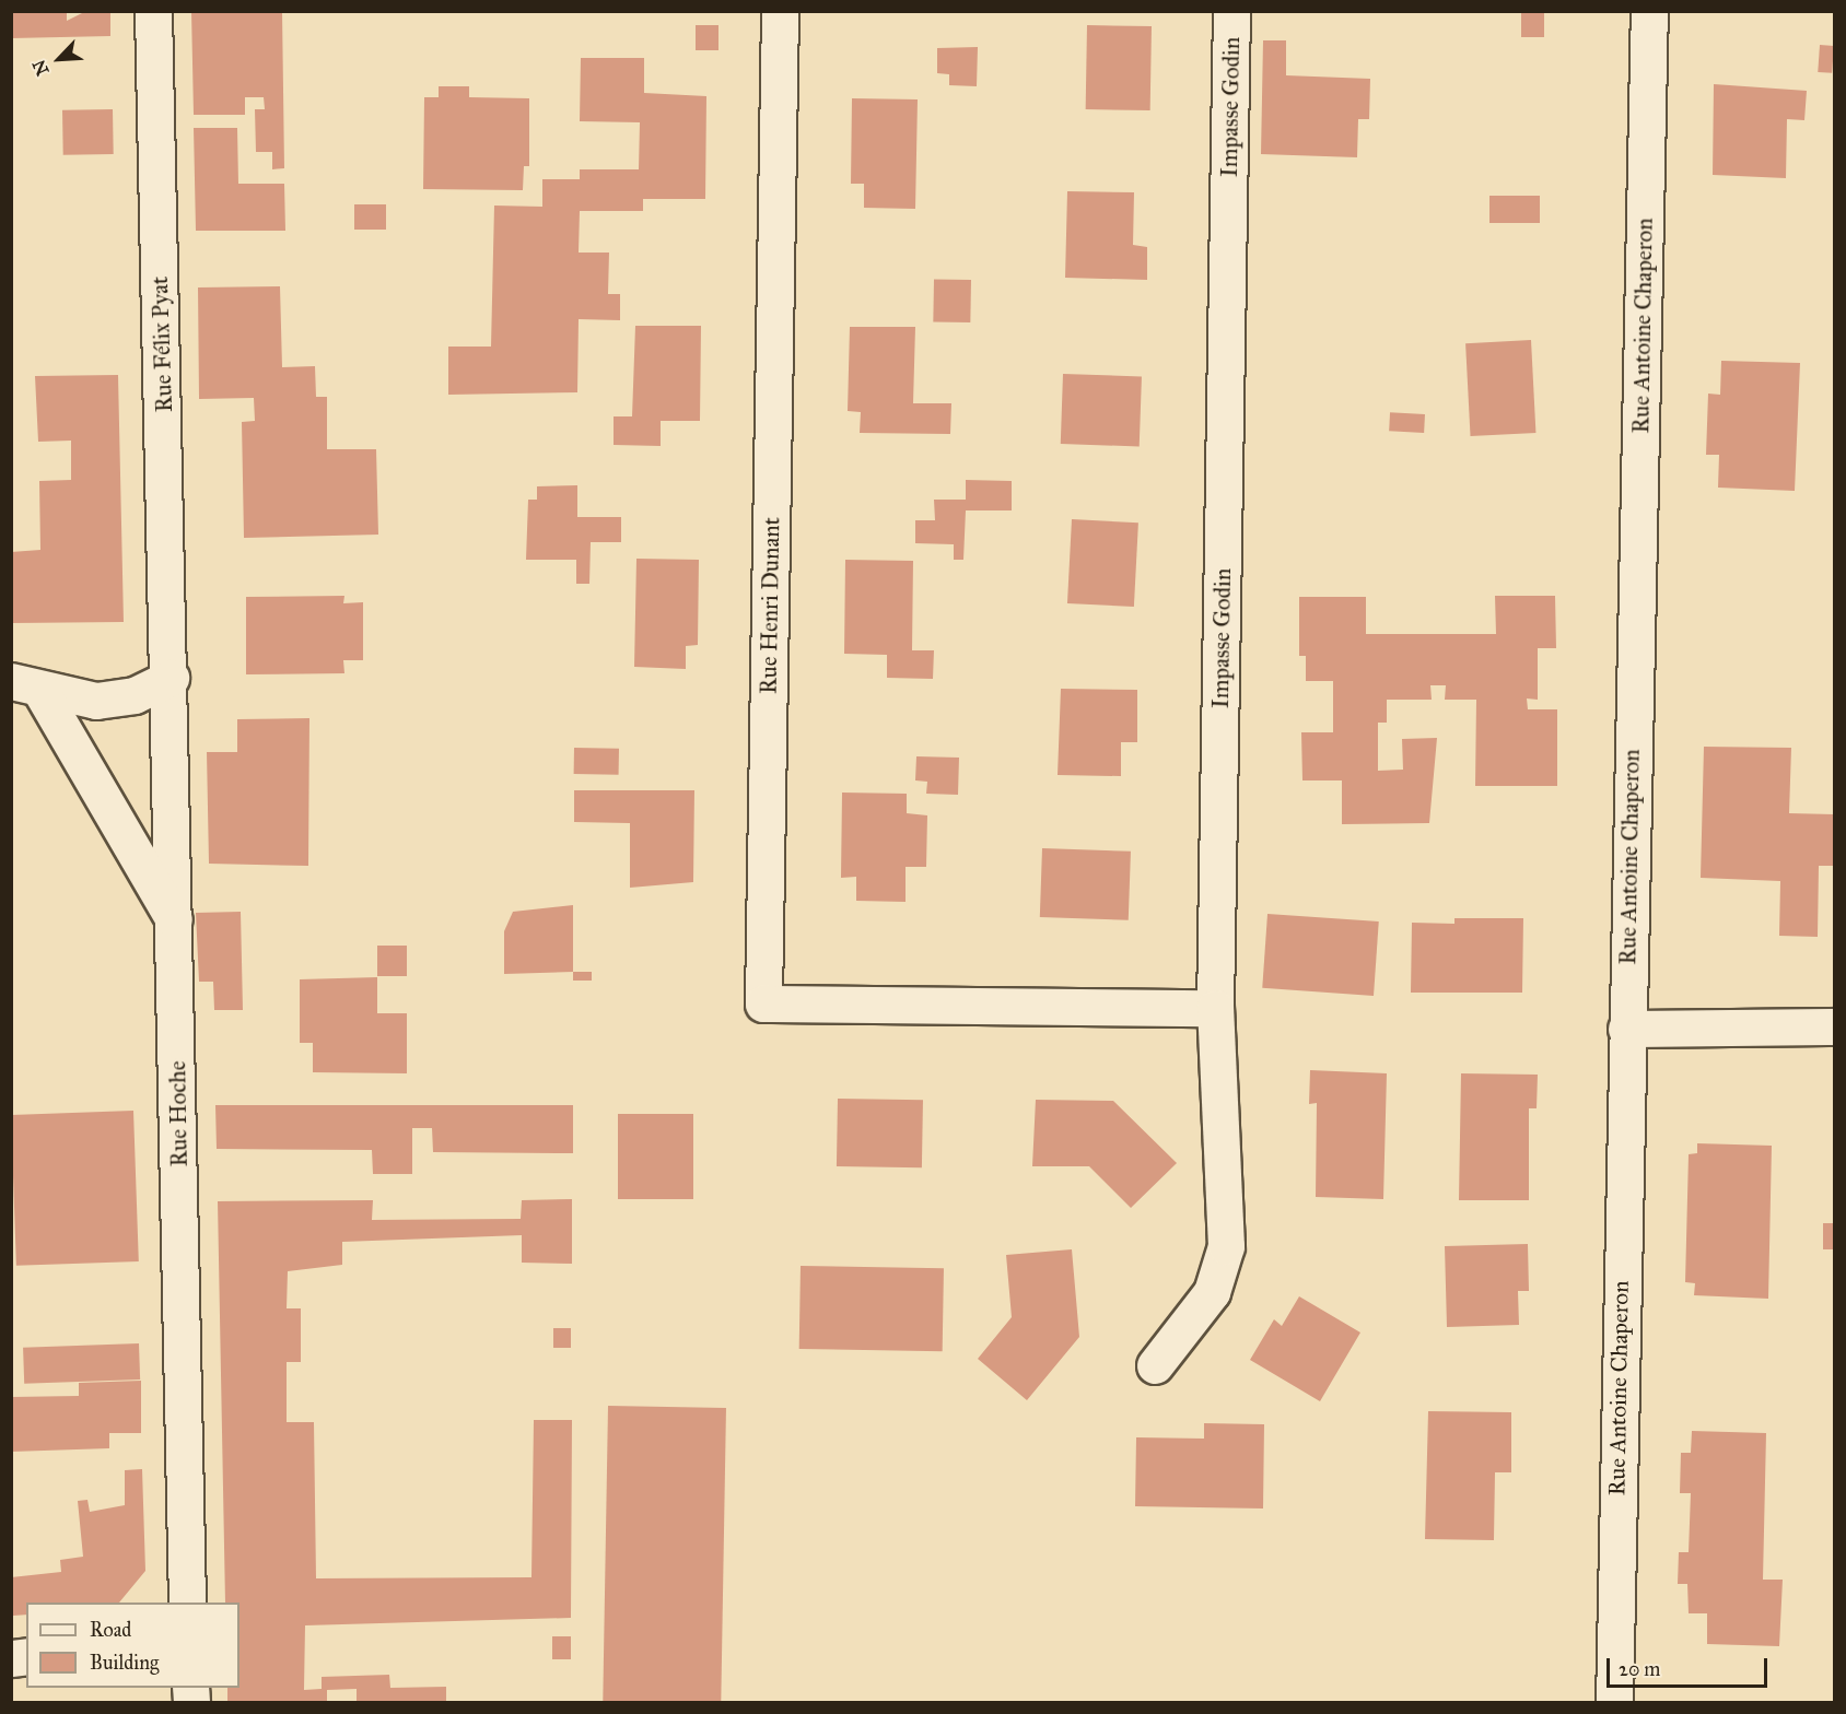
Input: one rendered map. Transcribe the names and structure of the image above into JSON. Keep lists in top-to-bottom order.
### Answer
{
  "streets": {
    "street": [
      "Impasse Godin",
      "Rue Antoine Chaperon",
      "Rue Félix Pyat",
      "Rue Henri Dunant",
      "Rue Hoche"
    ]
  },
  "crossings": [
    ["Impasse Godin", "Rue Henri Dunant"],
    ["Rue Félix Pyat", "Rue Hoche"]
  ],
  "legend": ["Road", "Building"],
  "scale_bar": "20 m",
  "north": "bottom left"
}
